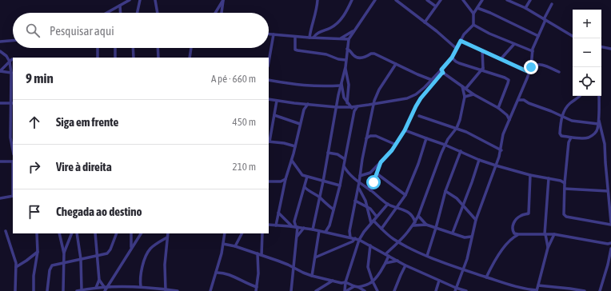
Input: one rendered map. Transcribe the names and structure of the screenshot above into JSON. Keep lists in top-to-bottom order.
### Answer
{
  "page": {
    "map_buttons": ["+", "−"],
    "search": "Pesquisar aqui",
    "heading": ["9 min", "A pé · 660 m"],
    "list": [
      ["Siga em frente", "450 m"],
      ["Vire à direita", "210 m"],
      "Chegada ao destino"
    ]
  }
}
